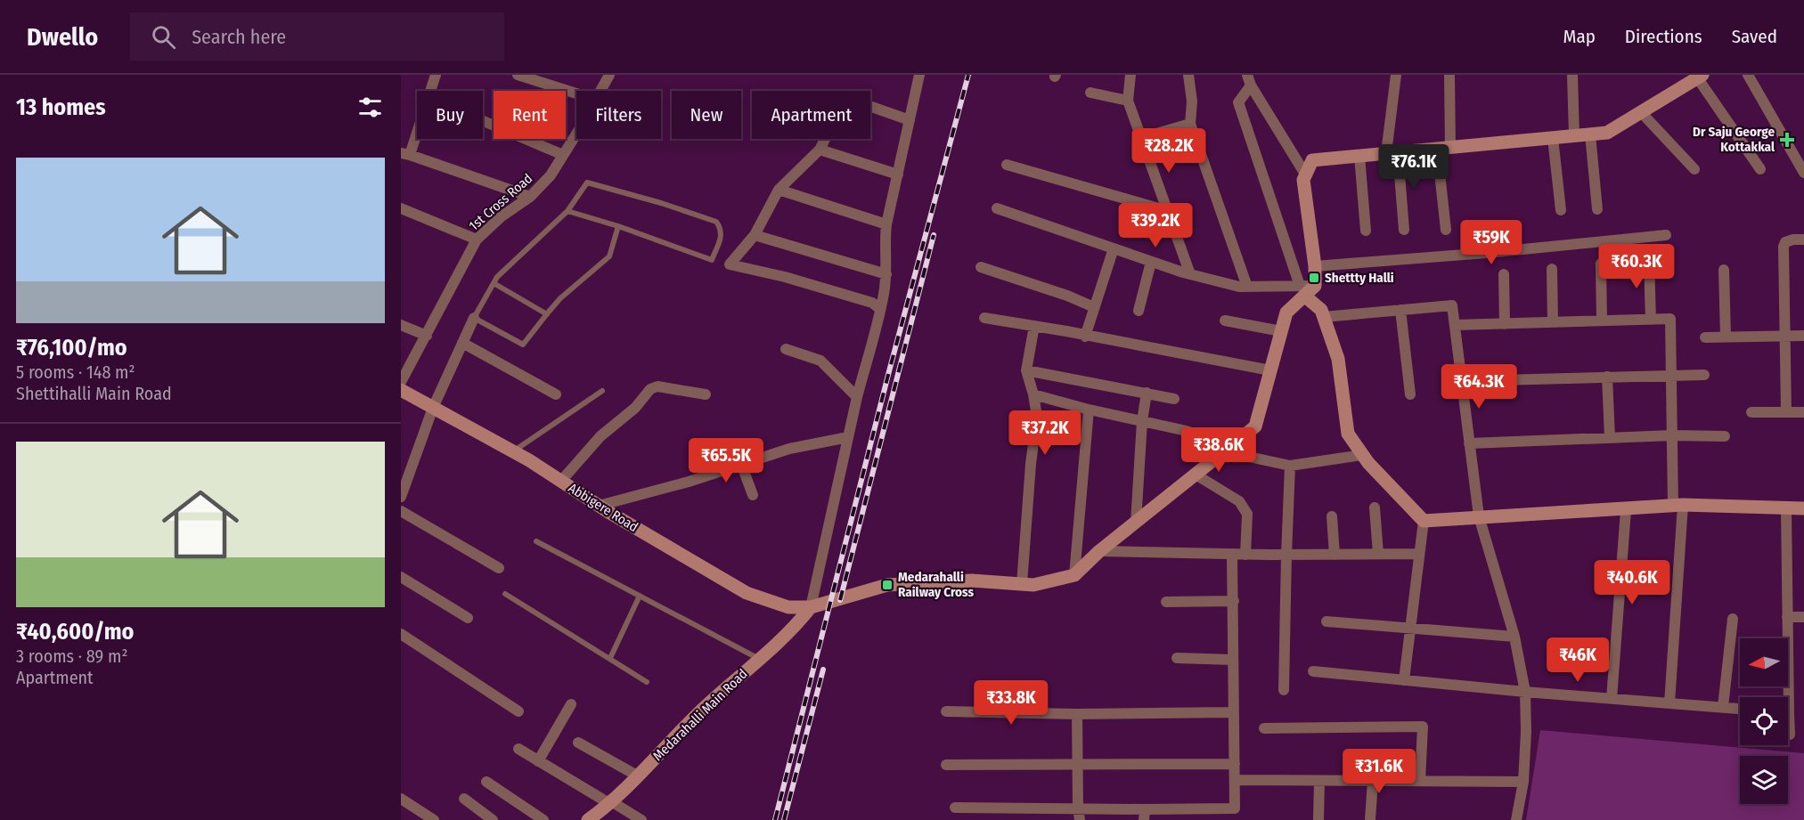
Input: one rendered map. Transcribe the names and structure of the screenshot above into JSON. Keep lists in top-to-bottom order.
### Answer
{
  "streets": {
    "street": ["1st Cross Road", "Abbigere Road", "Medarahalli Main Road"]
  },
  "crossings": [
    ["Abbigere Road", "Medarahalli Main Road"]
  ],
  "places": {
    "health": ["Dr Saju George Kottakkal"],
    "transit": ["Shettty Halli", "Medarahalli Railway Cross"]
  },
  "north": "left",
  "page": {
    "header": "Dwello",
    "search": "Search here",
    "nav": ["Map", "Directions", "Saved"],
    "heading": "13 homes",
    "chip": [
      "Buy",
      "Rent",
      "Filters",
      "New",
      "Apartment"
    ],
    "price": [
      "₹28.2K",
      "₹76.1K",
      "₹39.2K",
      "₹59K",
      "₹60.3K",
      "₹64.3K",
      "₹37.2K",
      "₹38.6K",
      "₹65.5K",
      "₹40.6K",
      "₹46K",
      "₹33.8K",
      "₹31.6K"
    ],
    "list": [
      {
        "name": "₹76,100/mo",
        "note": "5 rooms · 148 m² · Shettihalli Main Road"
      },
      {
        "name": "₹40,600/mo",
        "note": "3 rooms · 89 m² · Apartment"
      }
    ]
  }
}
